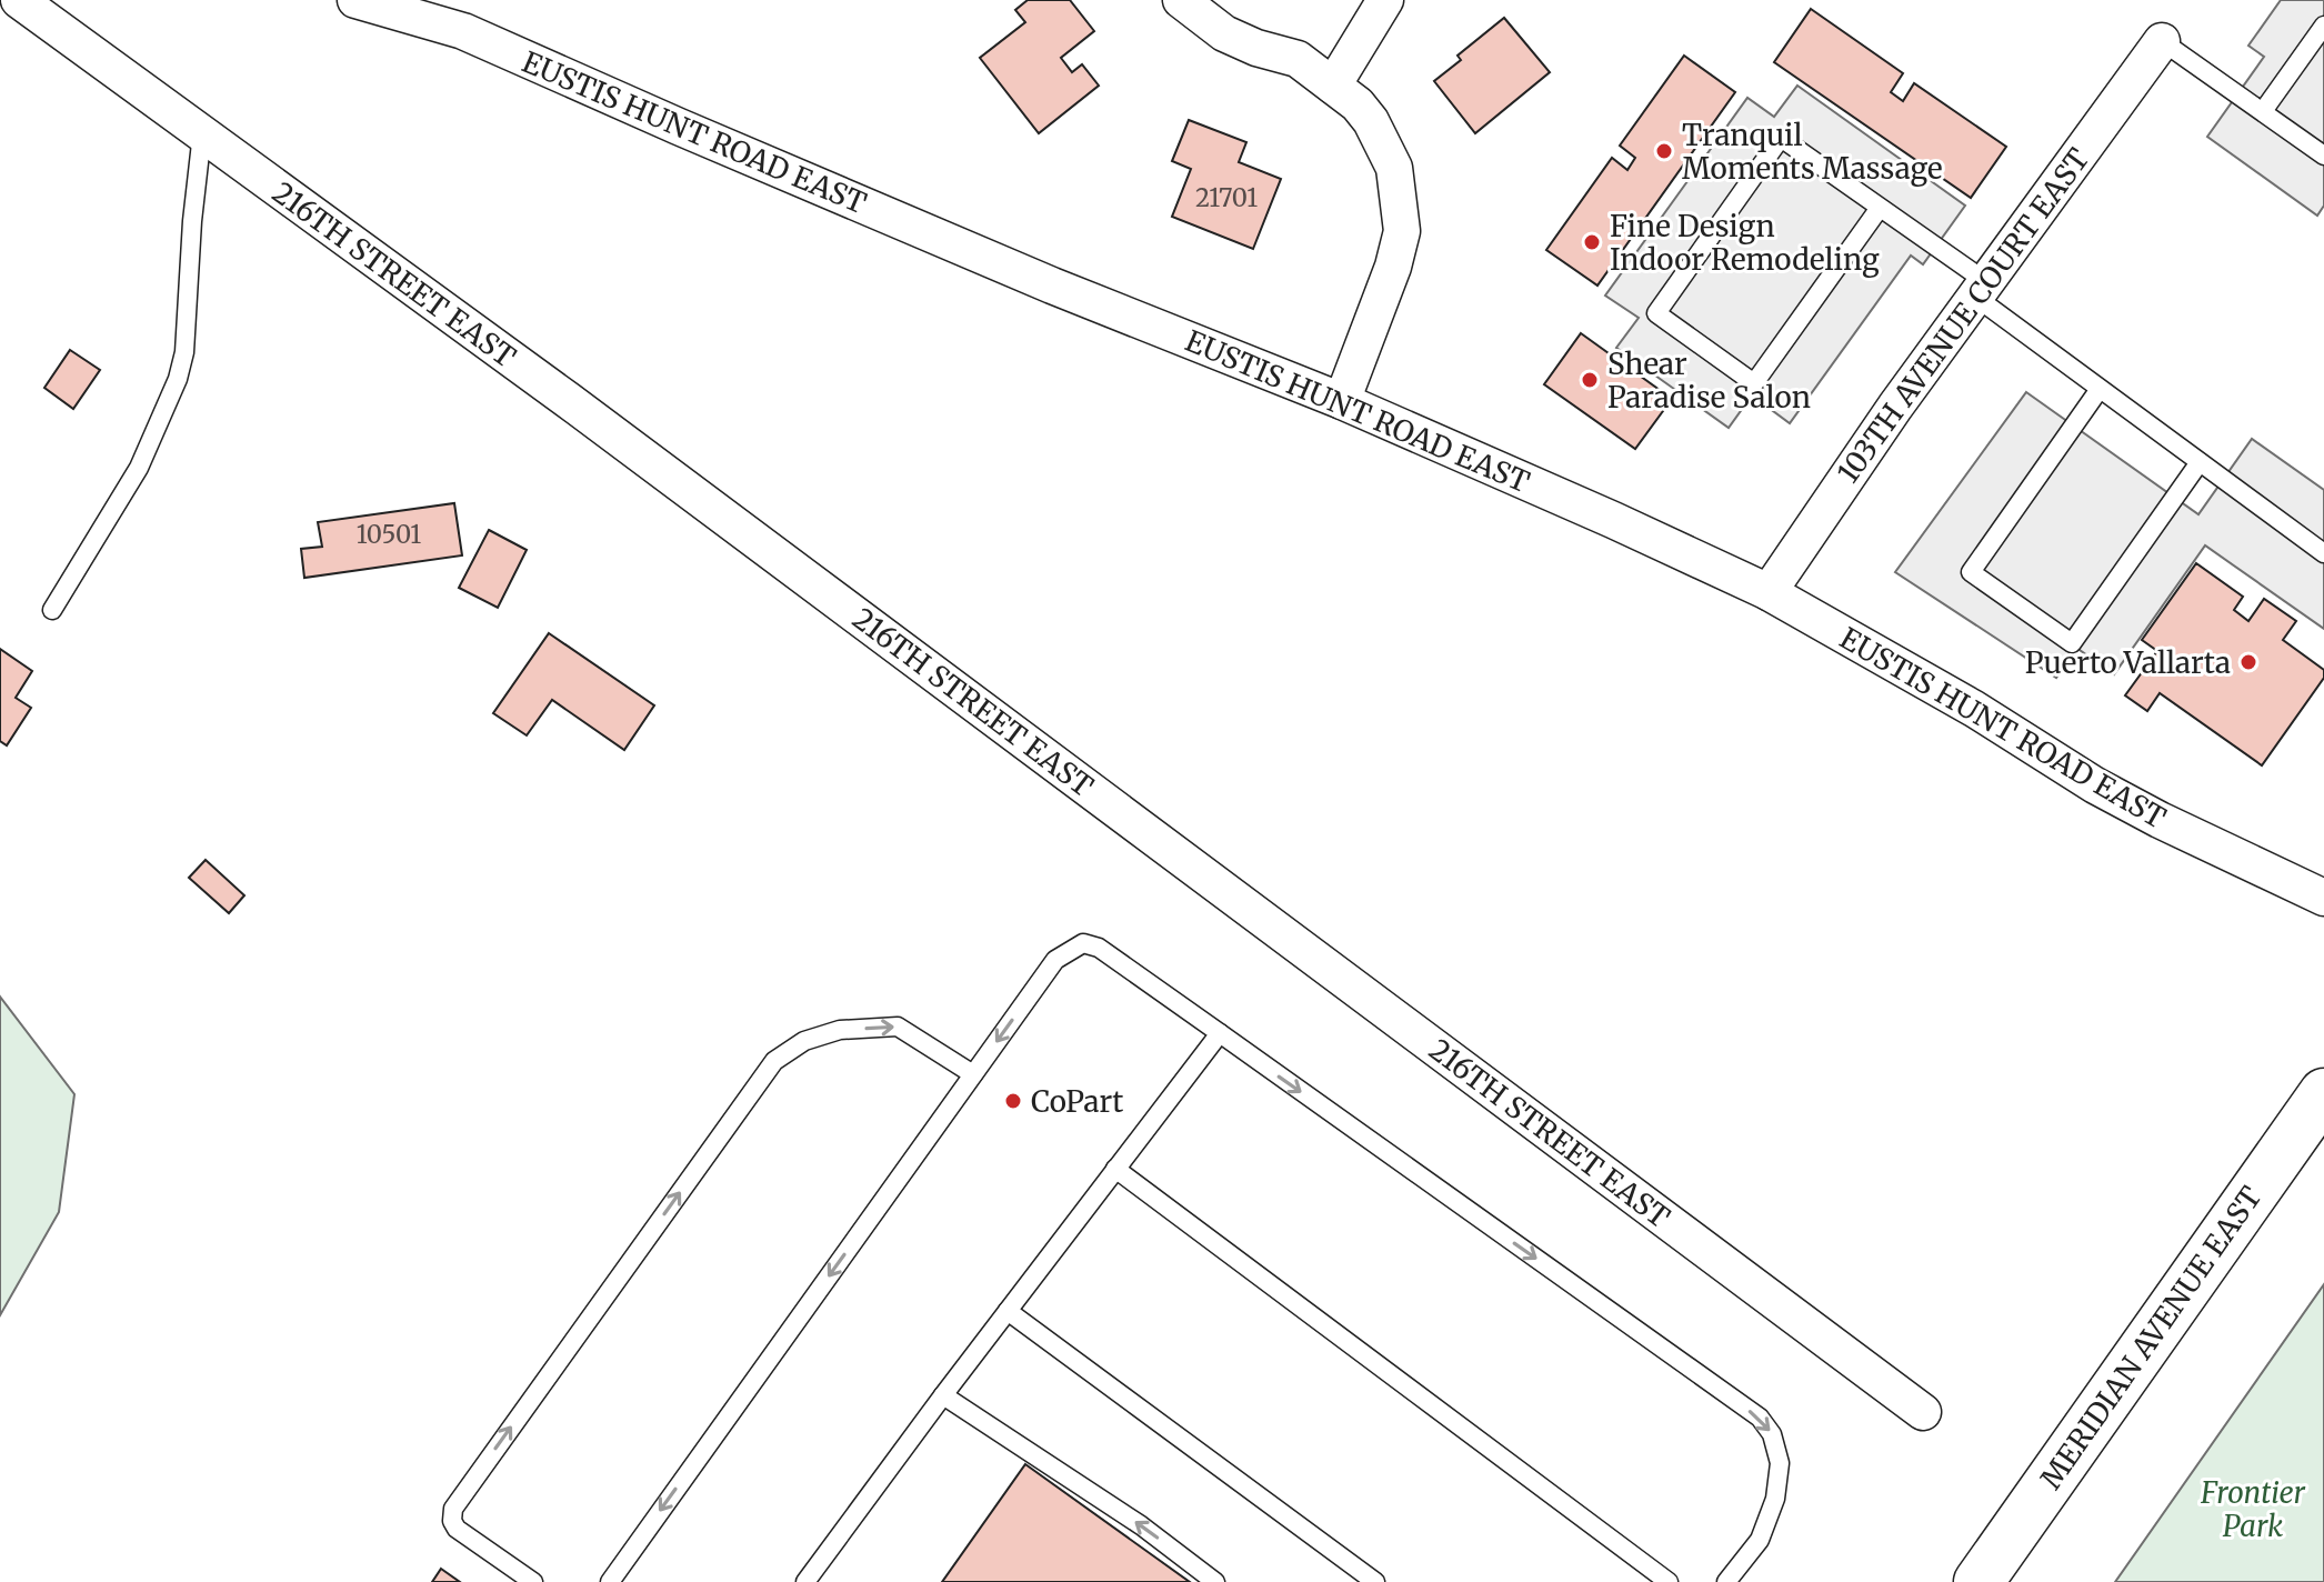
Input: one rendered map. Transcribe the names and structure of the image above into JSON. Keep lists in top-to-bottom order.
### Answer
{
  "streets": {
    "main road": ["MERIDIAN AVENUE EAST"],
    "street": ["EUSTIS HUNT ROAD EAST", "216TH STREET EAST", "103TH AVENUE COURT EAST"]
  },
  "crossings": [
    ["EUSTIS HUNT ROAD EAST", "103TH AVENUE COURT EAST"]
  ],
  "parks": ["Frontier Park"],
  "places": [
    "Tranquil Moments Massage",
    "Fine Design Indoor Remodeling",
    "Shear Paradise Salon",
    "Puerto Vallarta",
    "CoPart"
  ],
  "house_numbers": ["21701", "10501"]
}
